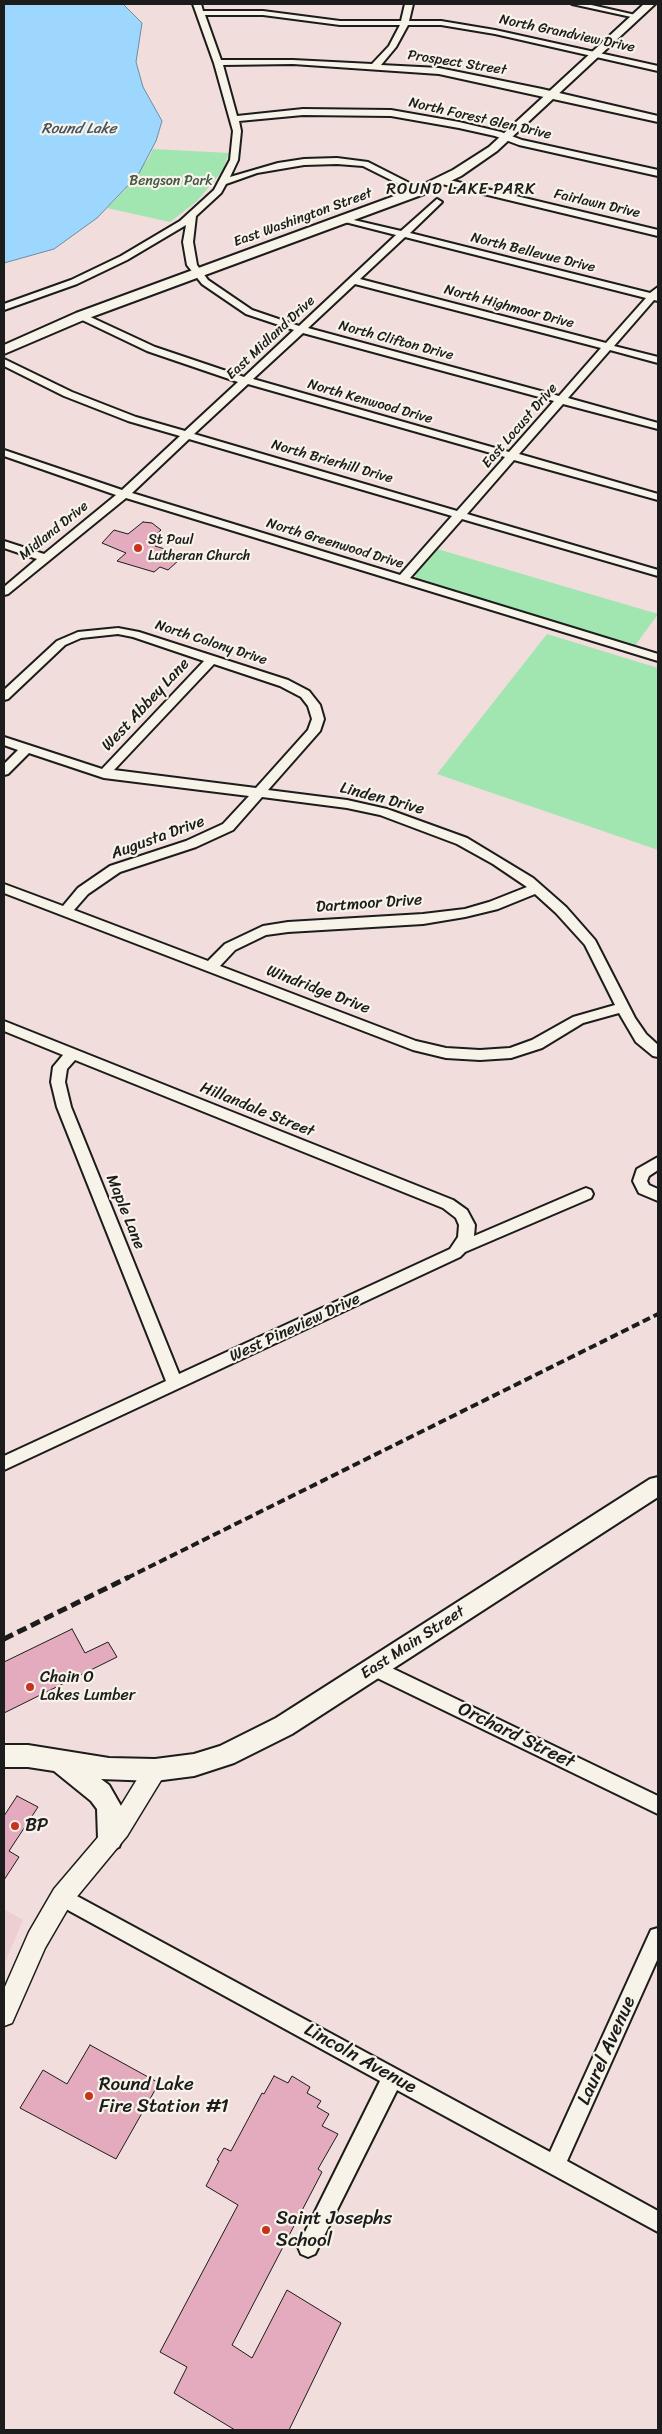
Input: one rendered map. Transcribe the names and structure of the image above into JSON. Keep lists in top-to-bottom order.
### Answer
{
  "streets": {
    "main road": ["East Washington Street", "East Main Street"],
    "street": [
      "North Grandview Drive",
      "Prospect Street",
      "North Forest Glen Drive",
      "Fairlawn Drive",
      "North Bellevue Drive",
      "North Highmoor Drive",
      "East Midland Drive",
      "North Clifton Drive",
      "North Kenwood Drive",
      "East Locust Drive",
      "North Brierhill Drive",
      "Midland Drive",
      "North Greenwood Drive",
      "North Colony Drive",
      "West Abbey Lane",
      "Linden Drive",
      "Augusta Drive",
      "Dartmoor Drive",
      "Windridge Drive",
      "Hillandale Street",
      "Maple Lane",
      "West Pineview Drive",
      "Orchard Street",
      "Laurel Avenue",
      "Lincoln Avenue"
    ]
  },
  "crossings": [
    ["North Grandview Drive", "East Washington Street"],
    ["Prospect Street", "East Washington Street"],
    ["North Forest Glen Drive", "East Washington Street"],
    ["Fairlawn Drive", "East Washington Street"],
    ["East Washington Street", "North Bellevue Drive"],
    ["East Washington Street", "North Clifton Drive"],
    ["East Washington Street", "North Kenwood Drive"],
    ["North Bellevue Drive", "East Midland Drive"],
    ["North Bellevue Drive", "East Locust Drive"],
    ["North Highmoor Drive", "East Midland Drive"],
    ["North Highmoor Drive", "East Locust Drive"],
    ["East Midland Drive", "North Clifton Drive"],
    ["East Midland Drive", "North Kenwood Drive"],
    ["East Midland Drive", "North Brierhill Drive"],
    ["East Midland Drive", "Midland Drive"],
    ["East Midland Drive", "North Greenwood Drive"],
    ["North Clifton Drive", "East Locust Drive"],
    ["North Kenwood Drive", "East Locust Drive"],
    ["East Locust Drive", "North Brierhill Drive"],
    ["East Locust Drive", "North Greenwood Drive"],
    ["Midland Drive", "North Greenwood Drive"],
    ["North Colony Drive", "West Abbey Lane"],
    ["North Colony Drive", "Linden Drive"],
    ["North Colony Drive", "Augusta Drive"],
    ["West Abbey Lane", "Linden Drive"],
    ["Linden Drive", "Augusta Drive"],
    ["Linden Drive", "Dartmoor Drive"],
    ["Linden Drive", "Windridge Drive"],
    ["Augusta Drive", "Windridge Drive"],
    ["Dartmoor Drive", "Windridge Drive"],
    ["Hillandale Street", "Maple Lane"],
    ["Hillandale Street", "West Pineview Drive"],
    ["Maple Lane", "West Pineview Drive"],
    ["East Main Street", "Orchard Street"],
    ["Laurel Avenue", "Lincoln Avenue"]
  ],
  "districts": ["ROUND LAKE PARK"],
  "water": ["Round Lake"],
  "parks": ["Bengson Park"],
  "places": [
    "St Paul Lutheran Church",
    "Chain O Lakes Lumber",
    "BP",
    "Round Lake Fire Station #1",
    "Saint Josephs School"
  ]
}
